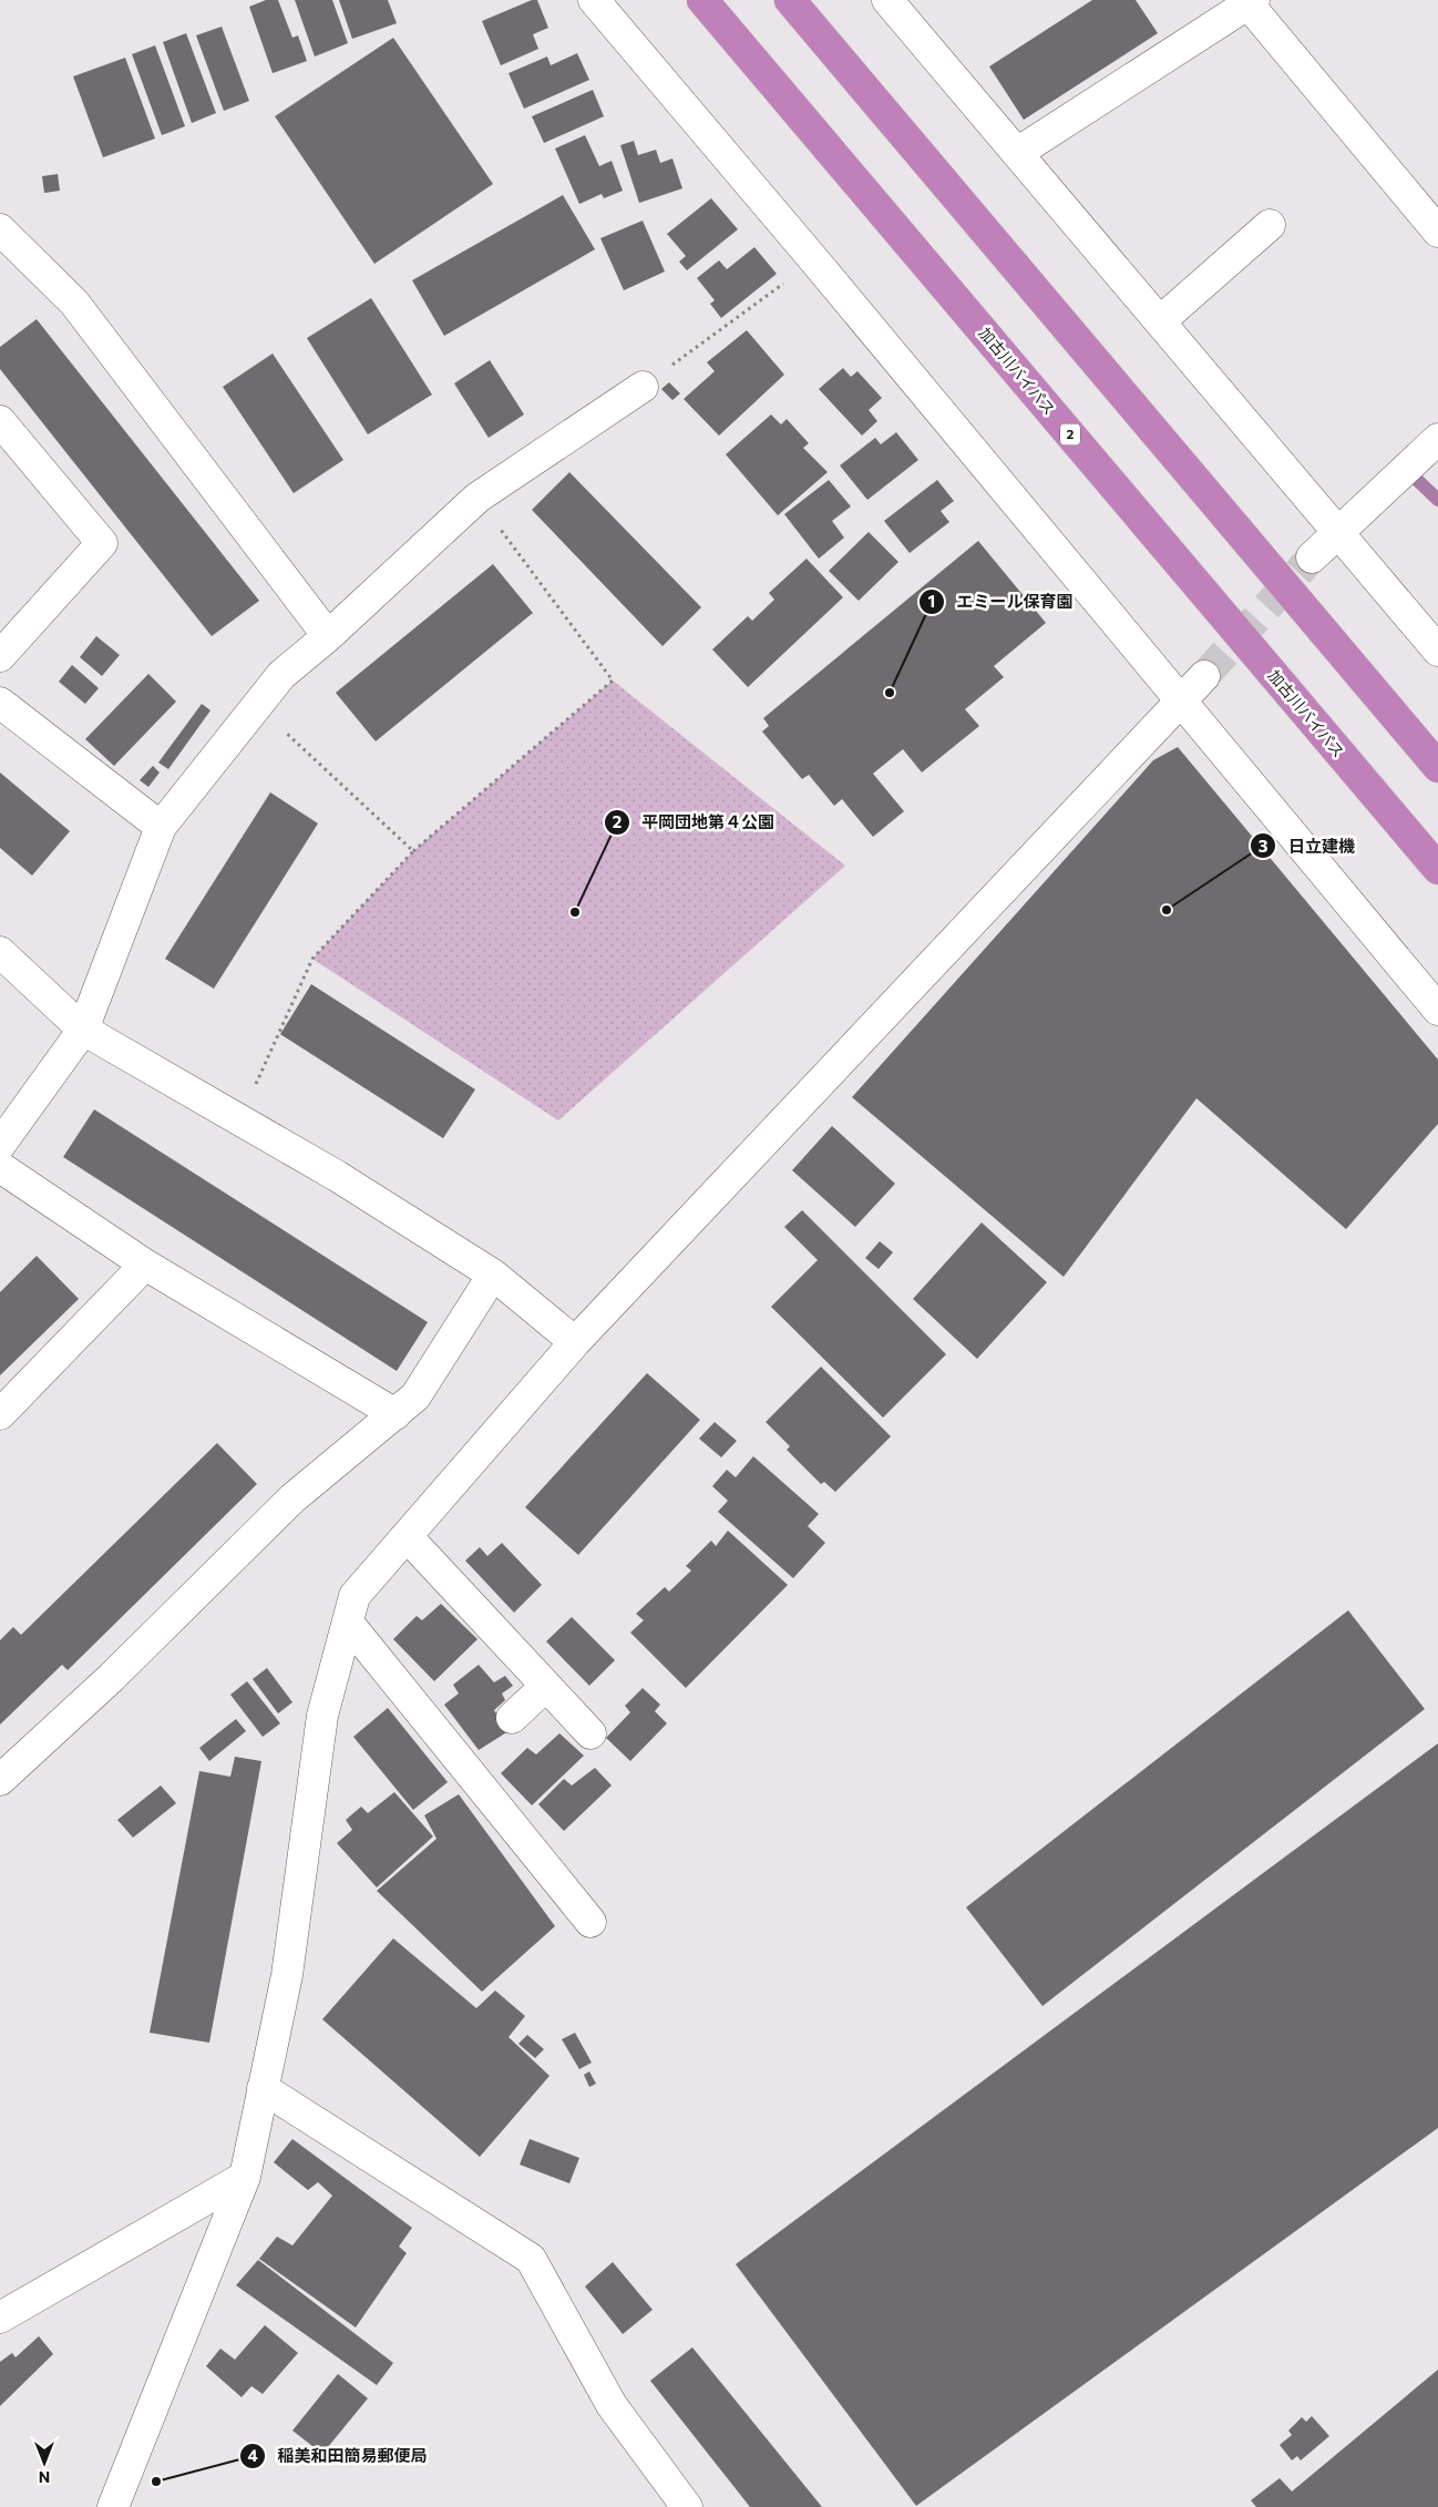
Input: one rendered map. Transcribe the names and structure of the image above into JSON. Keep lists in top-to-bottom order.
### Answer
{
  "streets": {
    "highway": ["加古川バイパス", "2"]
  },
  "places": [
    "エミール保育園",
    "日立建機",
    "平岡団地第４公園",
    "稲美和田簡易郵便局"
  ],
  "north": "bottom"
}
